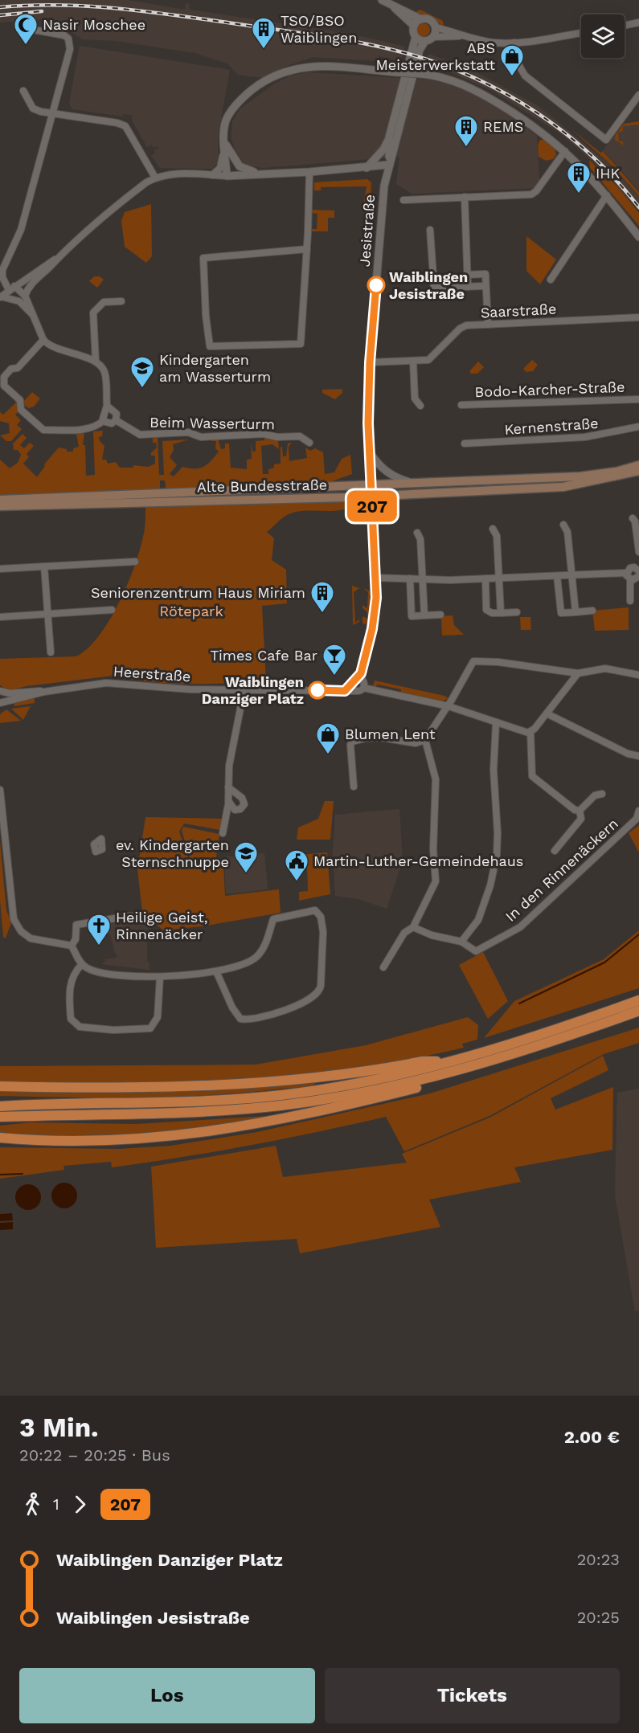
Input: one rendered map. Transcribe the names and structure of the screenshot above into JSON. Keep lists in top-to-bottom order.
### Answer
{
  "streets": {
    "main road": ["Alte Bundesstraße"],
    "street": [
      "Jesistraße",
      "Saarstraße",
      "Bodo-Karcher-Straße",
      "Beim Wasserturm",
      "Kernenstraße",
      "Heerstraße",
      "In den Rinnenäckern"
    ]
  },
  "crossings": [
    ["Jesistraße", "Saarstraße"],
    ["Jesistraße", "Alte Bundesstraße"]
  ],
  "parks": ["Rötepark"],
  "places": {
    "mosque": ["Nasir Moschee"],
    "building": [
      "TSO/BSO Waiblingen",
      "REMS",
      "IHK",
      "Seniorenzentrum Haus Miriam"
    ],
    "shop": ["ABS Meisterwerkstatt", "Blumen Lent"],
    "other": ["Waiblingen Jesistraße", "Waiblingen Danziger Platz"],
    "school or university": ["Kindergarten am Wasserturm", "ev. Kindergarten Sternschnuppe"],
    "bar": ["Times Cafe Bar"],
    "public building": ["Martin-Luther-Gemeindehaus"],
    "church": ["Heilige Geist, Rinnenäcker"]
  },
  "lines": ["bus line 207"],
  "page": {
    "on_map": "207",
    "heading": ["3 Min.", "20:22 – 20:25 · Bus", "2.00 €"],
    "legs": ["1", "207"],
    "list": [
      {
        "name": "Waiblingen Danziger Platz",
        "value": "20:23"
      },
      {
        "name": "Waiblingen Jesistraße",
        "value": "20:25"
      }
    ],
    "buttons": ["Los", "Tickets"]
  }
}
